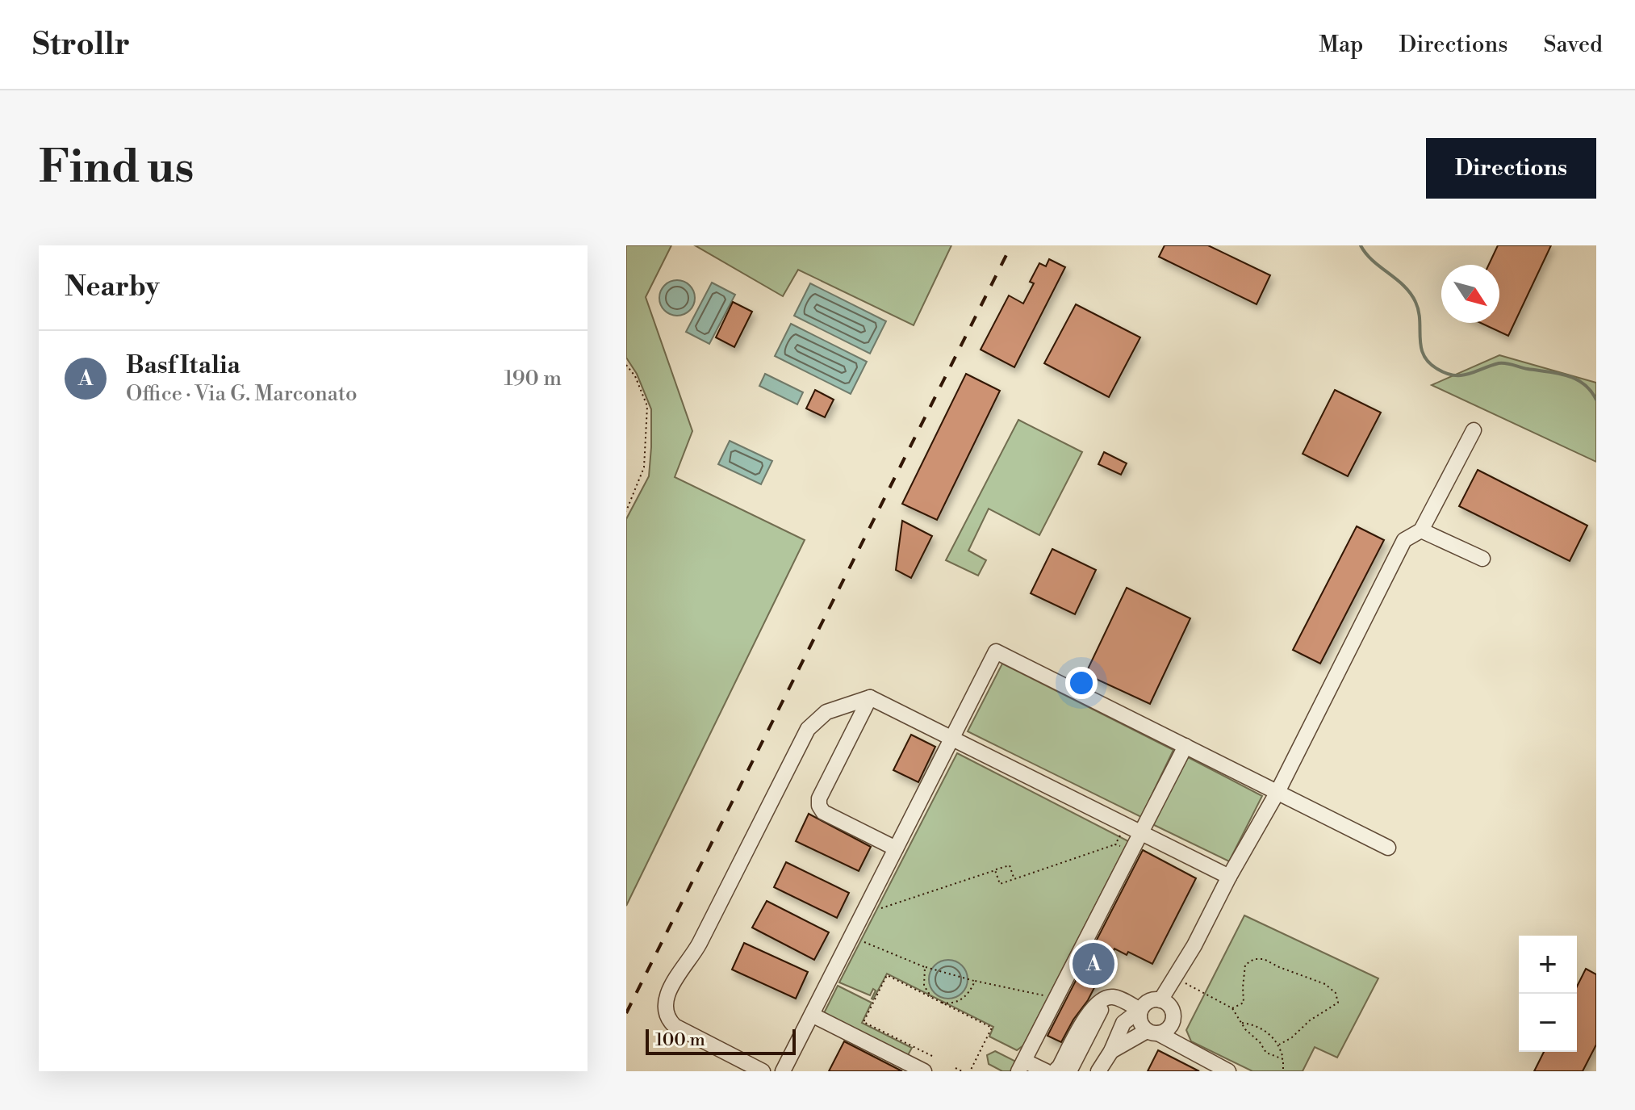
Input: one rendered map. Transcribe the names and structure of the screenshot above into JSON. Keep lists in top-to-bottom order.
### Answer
{
  "scale_bar": "100 m",
  "north": "bottom right",
  "page": {
    "header": "Strollr",
    "nav": ["Map", "Directions", "Saved"],
    "buttons": "Directions",
    "title": "Find us",
    "heading": "Nearby",
    "list": [
      {
        "mark": "A",
        "name": "Basf Italia",
        "note": "Office · Via G. Marconato",
        "value": "190 m"
      }
    ],
    "map_buttons": ["+", "−"],
    "pins": "A",
    "scale": "100 m"
  }
}
